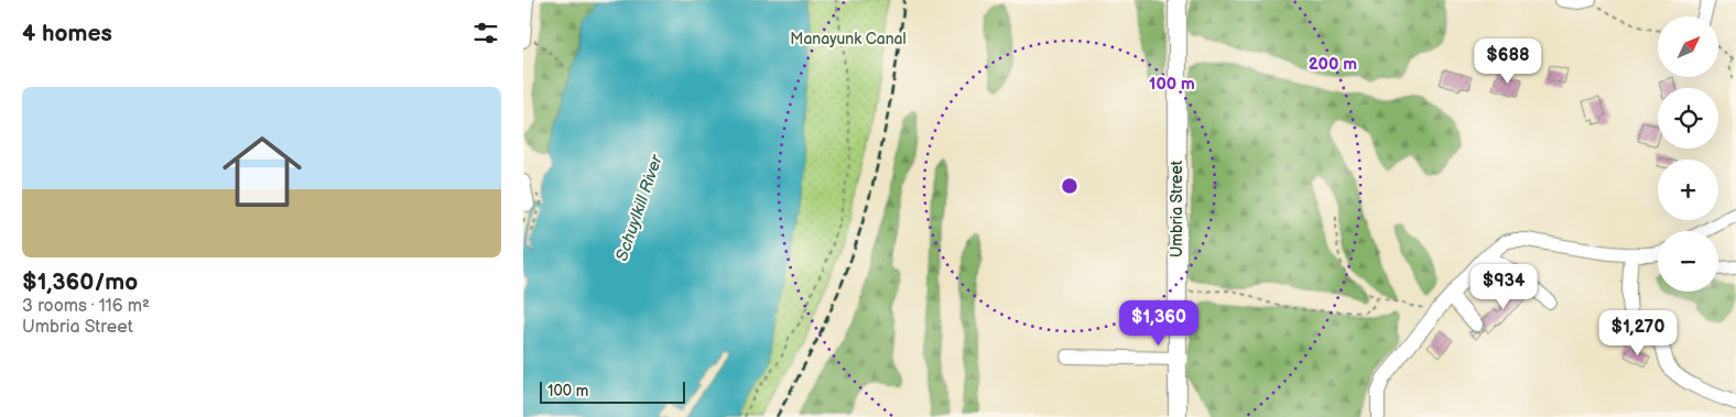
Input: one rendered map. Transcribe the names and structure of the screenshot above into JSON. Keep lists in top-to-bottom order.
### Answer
{
  "streets": {
    "main road": ["Umbria Street"]
  },
  "water": ["Schuylkill River"],
  "parks": ["Manayunk Canal"],
  "scale_bar": "100 m",
  "north": "top right",
  "page": {
    "heading": "4 homes",
    "map_buttons": ["+", "−"],
    "price": [
      "$688",
      "$934",
      "$1,360",
      "$1,270"
    ],
    "list": [
      {
        "name": "$1,360/mo",
        "note": "3 rooms · 116 m² · Umbria Street"
      }
    ],
    "scale": "100 m"
  },
  "rings": ["200 m", "100 m"]
}
